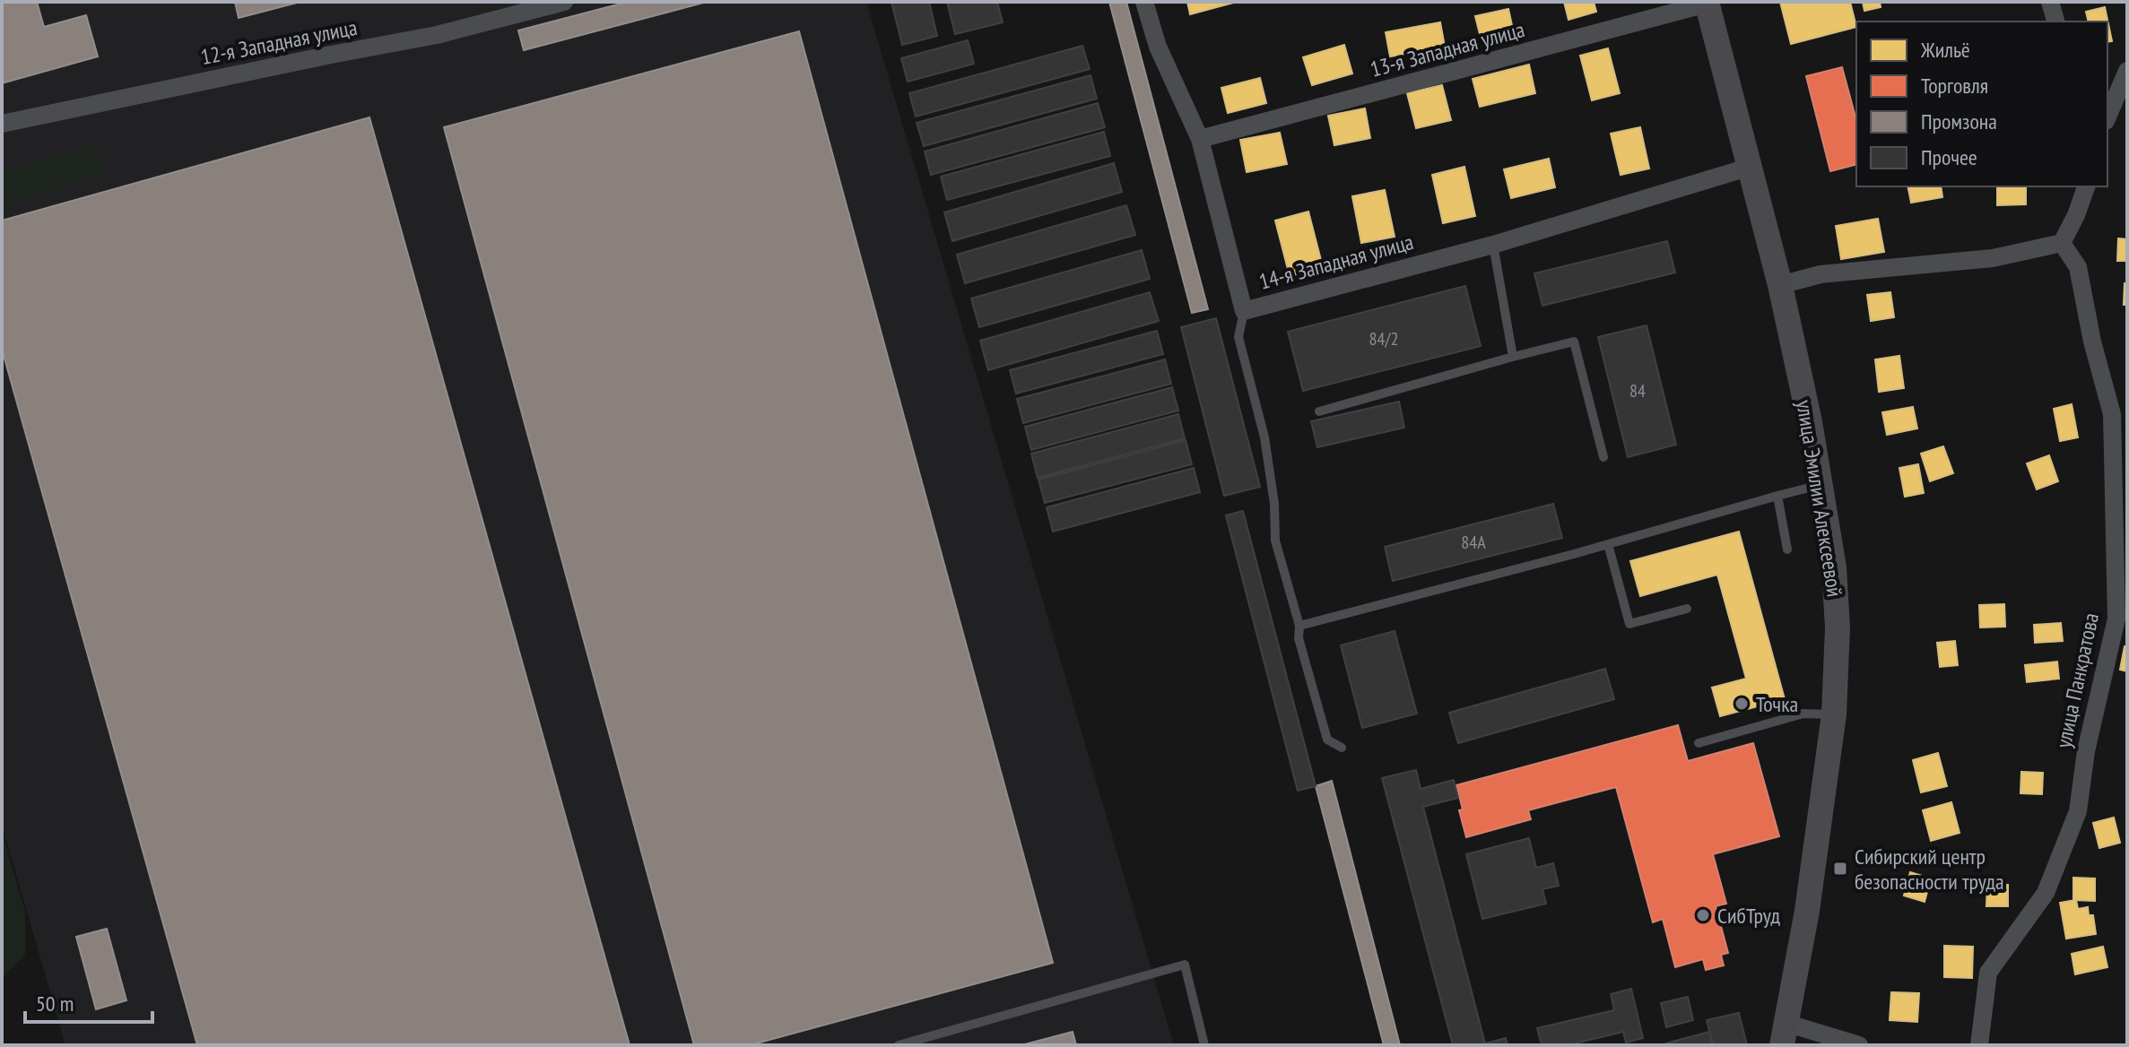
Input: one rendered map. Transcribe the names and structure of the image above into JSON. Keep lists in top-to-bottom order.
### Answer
{
  "streets": {
    "street": [
      "12-я Западная улица",
      "13-я Западная улица",
      "14-я Западная улица",
      "улица Эмилии Алексеевой",
      "улица Панкратова"
    ]
  },
  "crossings": [
    ["13-я Западная улица", "улица Эмилии Алексеевой"],
    ["14-я Западная улица", "улица Эмилии Алексеевой"]
  ],
  "places": {
    "other": ["Точка", "СибТруд"],
    "transit": ["Сибирский центр безопасности труда"]
  },
  "house_numbers": ["84/2", "84", "84А"],
  "legend": [
    "Жильё",
    "Торговля",
    "Промзона",
    "Прочее"
  ],
  "scale_bar": "50 m"
}
